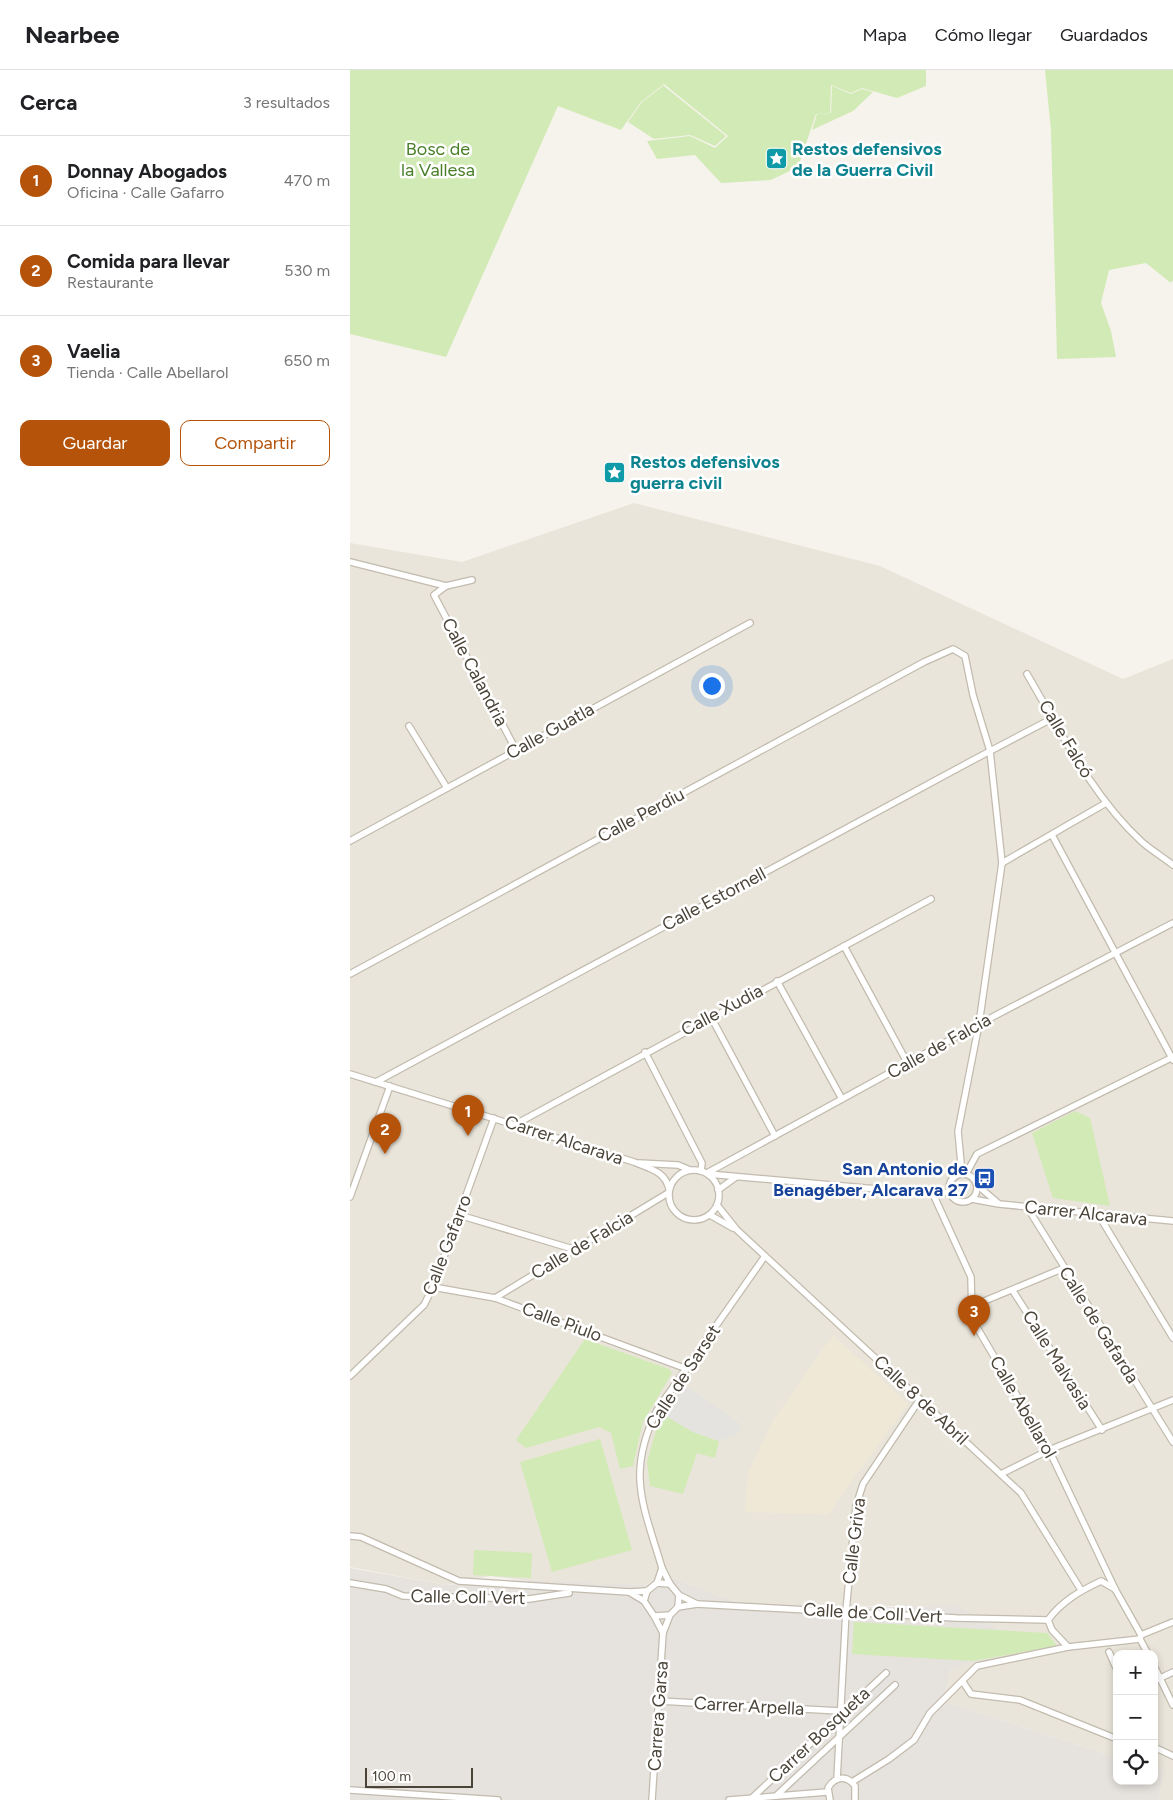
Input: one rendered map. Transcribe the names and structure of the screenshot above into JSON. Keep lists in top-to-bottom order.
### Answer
{
  "streets": {
    "street": [
      "Calle Calandria",
      "Calle Guatla",
      "Calle Falcó",
      "Calle Perdiu",
      "Calle Estornell",
      "Calle Xudia",
      "Calle de Falcia",
      "Carrer Alcarava",
      "Calle Gafarro",
      "Calle Piulo",
      "Calle de Gafarda",
      "Calle Malvasia",
      "Calle de Sarset",
      "Calle 8 de Abril",
      "Calle Abellarol",
      "Calle Griva",
      "Calle Coll Vert",
      "Calle de Coll Vert",
      "Carrer Arpella",
      "Carrera Garsa",
      "Carrer Bosqueta"
    ]
  },
  "crossings": [
    ["Calle Calandria", "Calle Guatla"],
    ["Calle Falcó", "Calle Estornell"],
    ["Calle Perdiu", "Calle Estornell"],
    ["Calle Estornell", "Carrer Alcarava"],
    ["Calle Xudia", "Carrer Alcarava"],
    ["Calle de Falcia", "Carrer Alcarava"],
    ["Calle de Falcia", "Calle Piulo"],
    ["Calle de Falcia", "Calle 8 de Abril"],
    ["Carrer Alcarava", "Calle Gafarro"],
    ["Carrer Alcarava", "Calle de Gafarda"],
    ["Carrer Alcarava", "Calle 8 de Abril"],
    ["Calle Gafarro", "Calle Piulo"],
    ["Calle Piulo", "Calle de Sarset"],
    ["Calle de Sarset", "Calle 8 de Abril"],
    ["Calle de Sarset", "Calle Coll Vert"],
    ["Calle de Sarset", "Calle de Coll Vert"],
    ["Calle de Sarset", "Carrera Garsa"],
    ["Calle 8 de Abril", "Calle Griva"],
    ["Calle Griva", "Calle de Coll Vert"],
    ["Calle Griva", "Carrer Arpella"],
    ["Calle Griva", "Carrer Bosqueta"],
    ["Calle Coll Vert", "Calle de Coll Vert"],
    ["Calle Coll Vert", "Carrera Garsa"],
    ["Calle de Coll Vert", "Carrera Garsa"],
    ["Carrer Arpella", "Carrera Garsa"],
    ["Carrer Arpella", "Carrer Bosqueta"]
  ],
  "parks": ["Bosc de la Vallesa"],
  "places": {
    "place": ["Restos defensivos de la Guerra Civil", "Restos defensivos guerra civil"],
    "bus stop": ["San Antonio de Benagéber, Alcarava 27"]
  },
  "scale_bar": "100 m",
  "page": {
    "header": "Nearbee",
    "nav": ["Mapa", "Cómo llegar", "Guardados"],
    "heading": ["Cerca", "3 resultados"],
    "list": [
      {
        "mark": "1",
        "name": "Donnay Abogados",
        "note": "Oficina · Calle Gafarro",
        "value": "470 m"
      },
      {
        "mark": "2",
        "name": "Comida para llevar",
        "note": "Restaurante",
        "value": "530 m"
      },
      {
        "mark": "3",
        "name": "Vaelia",
        "note": "Tienda · Calle Abellarol",
        "value": "650 m"
      }
    ],
    "buttons": ["Guardar", "Compartir"],
    "pins": ["1", "2", "3"],
    "map_buttons": ["+", "−"],
    "scale": "100 m"
  }
}
